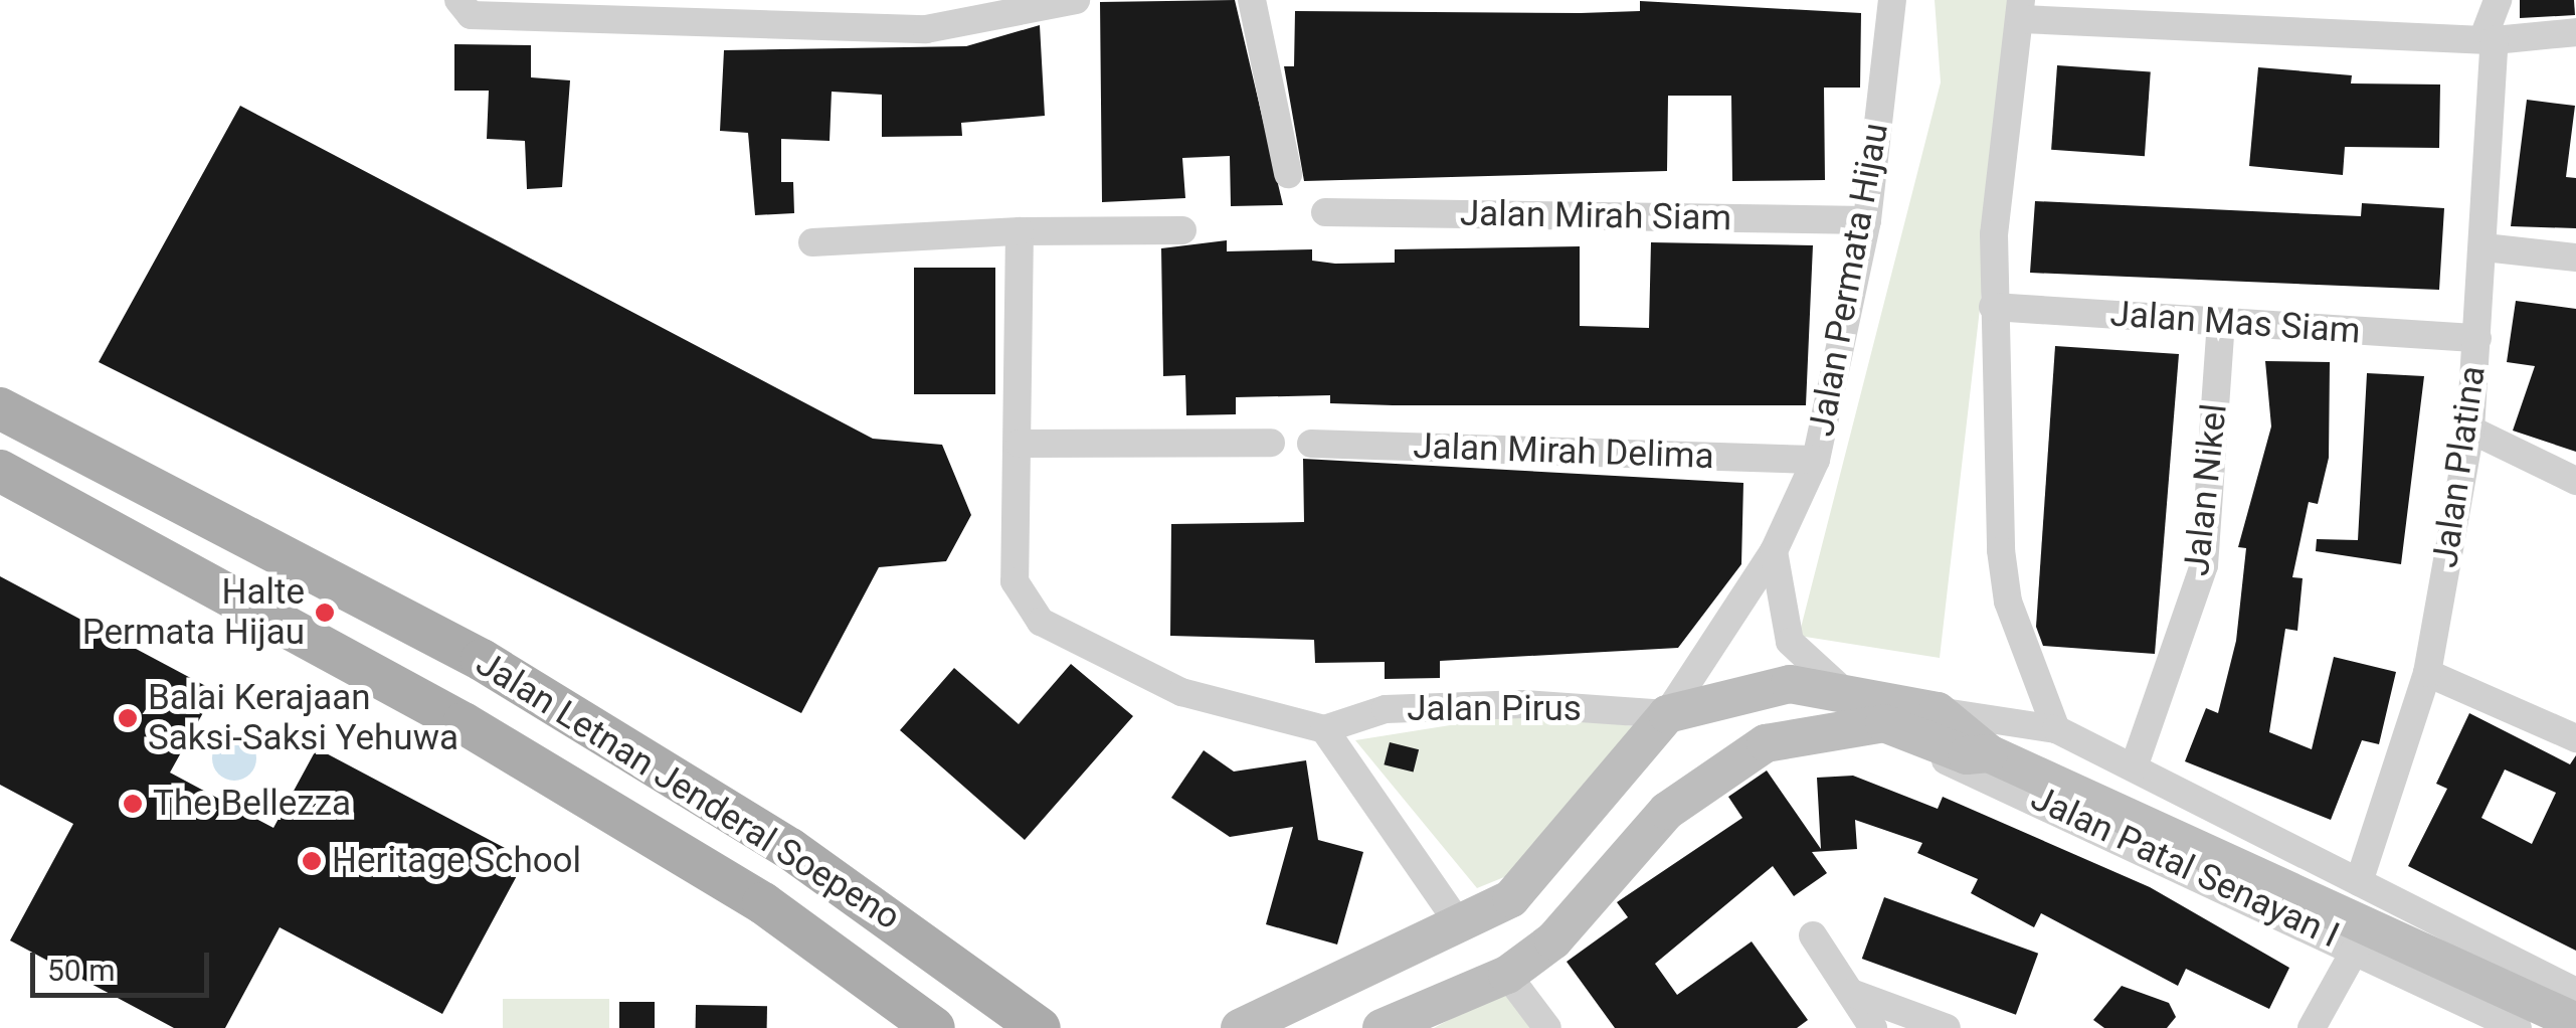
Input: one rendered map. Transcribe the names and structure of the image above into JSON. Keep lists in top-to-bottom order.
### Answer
{
  "streets": {
    "main road": ["Jalan Permata Hijau", "Jalan Letnan Jenderal Soepeno", "Jalan Patal Senayan I"],
    "street": [
      "Jalan Mirah Siam",
      "Jalan Mas Siam",
      "Jalan Mirah Delima",
      "Jalan Platina",
      "Jalan Nikel",
      "Jalan Pirus"
    ]
  },
  "crossings": [
    ["Jalan Mirah Siam", "Jalan Permata Hijau"],
    ["Jalan Permata Hijau", "Jalan Mirah Delima"],
    ["Jalan Permata Hijau", "Jalan Pirus"],
    ["Jalan Mas Siam", "Jalan Platina"],
    ["Jalan Mas Siam", "Jalan Nikel"],
    ["Jalan Platina", "Jalan Patal Senayan I"],
    ["Jalan Nikel", "Jalan Patal Senayan I"]
  ],
  "places": [
    "Halte Permata Hijau",
    "Balai Kerajaan Saksi-Saksi Yehuwa",
    "The Bellezza",
    "Heritage School"
  ],
  "scale_bar": "50 m"
}
